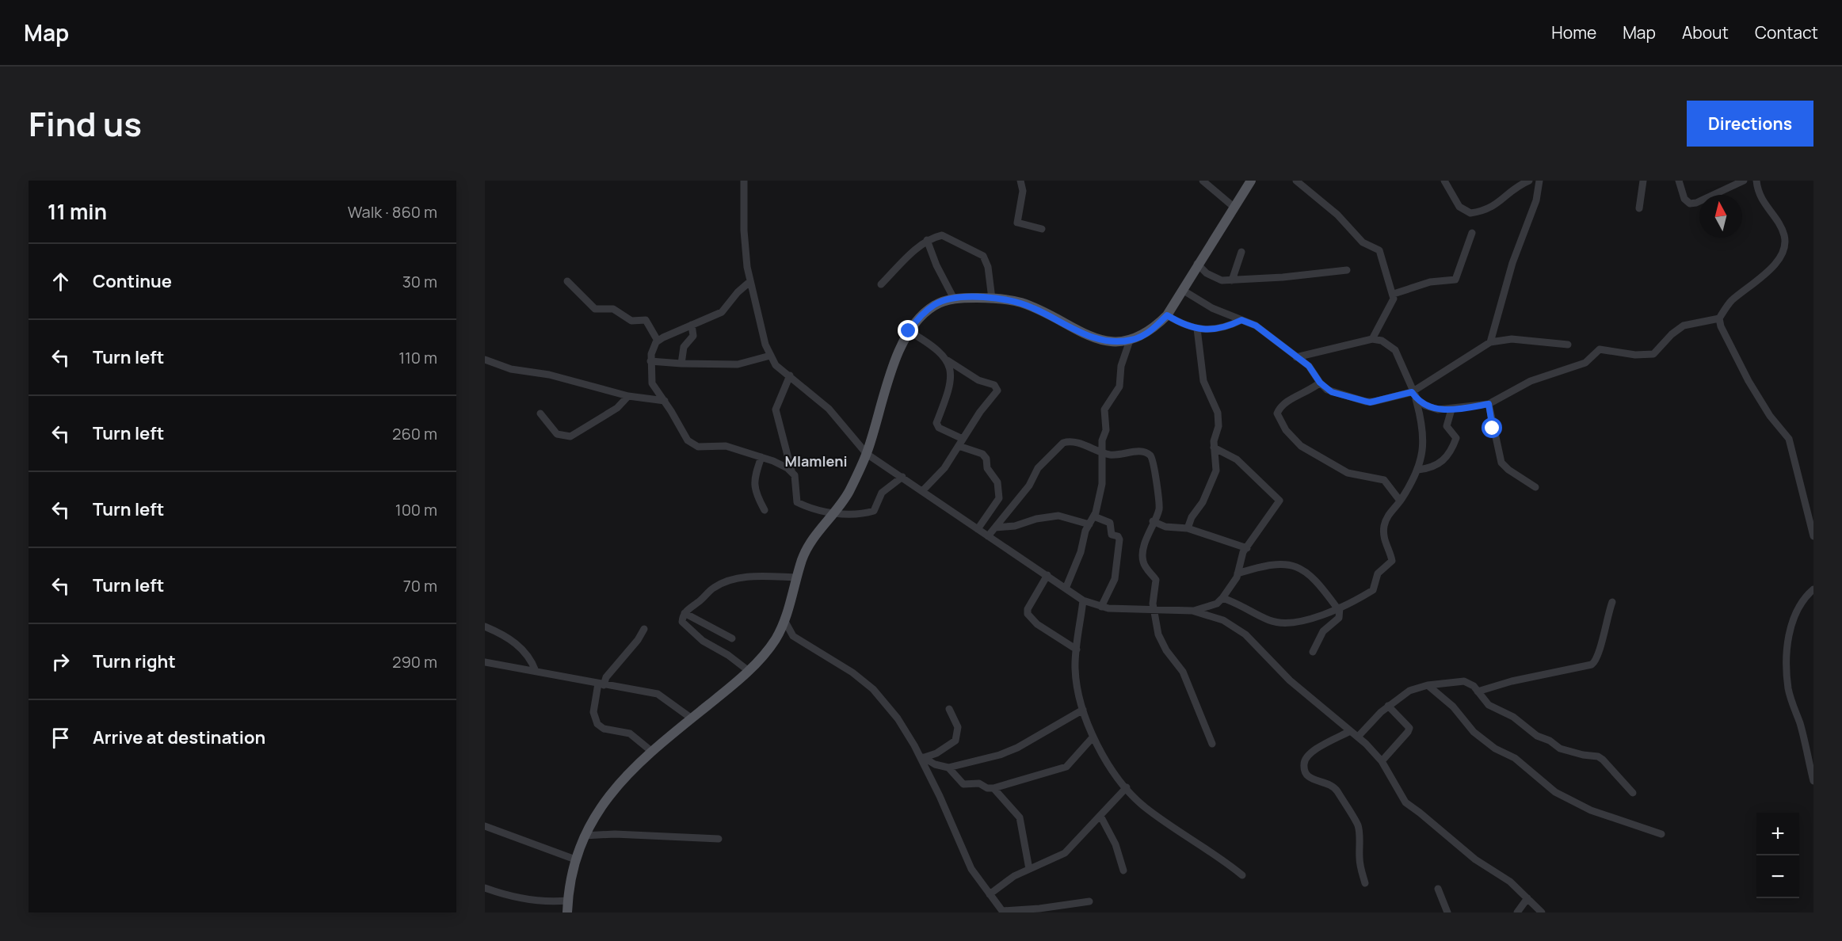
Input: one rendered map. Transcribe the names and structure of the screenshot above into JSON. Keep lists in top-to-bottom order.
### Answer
{
  "districts": ["Mlamleni"],
  "north": "top",
  "page": {
    "header": "Map",
    "nav": [
      "Home",
      "Map",
      "About",
      "Contact"
    ],
    "title": "Find us",
    "buttons": "Directions",
    "heading": ["11 min", "Walk · 860 m"],
    "list": [
      ["Continue", "30 m"],
      ["Turn left", "110 m"],
      ["Turn left", "260 m"],
      ["Turn left", "100 m"],
      ["Turn left", "70 m"],
      ["Turn right", "290 m"],
      "Arrive at destination"
    ],
    "map_buttons": ["+", "−"]
  }
}
